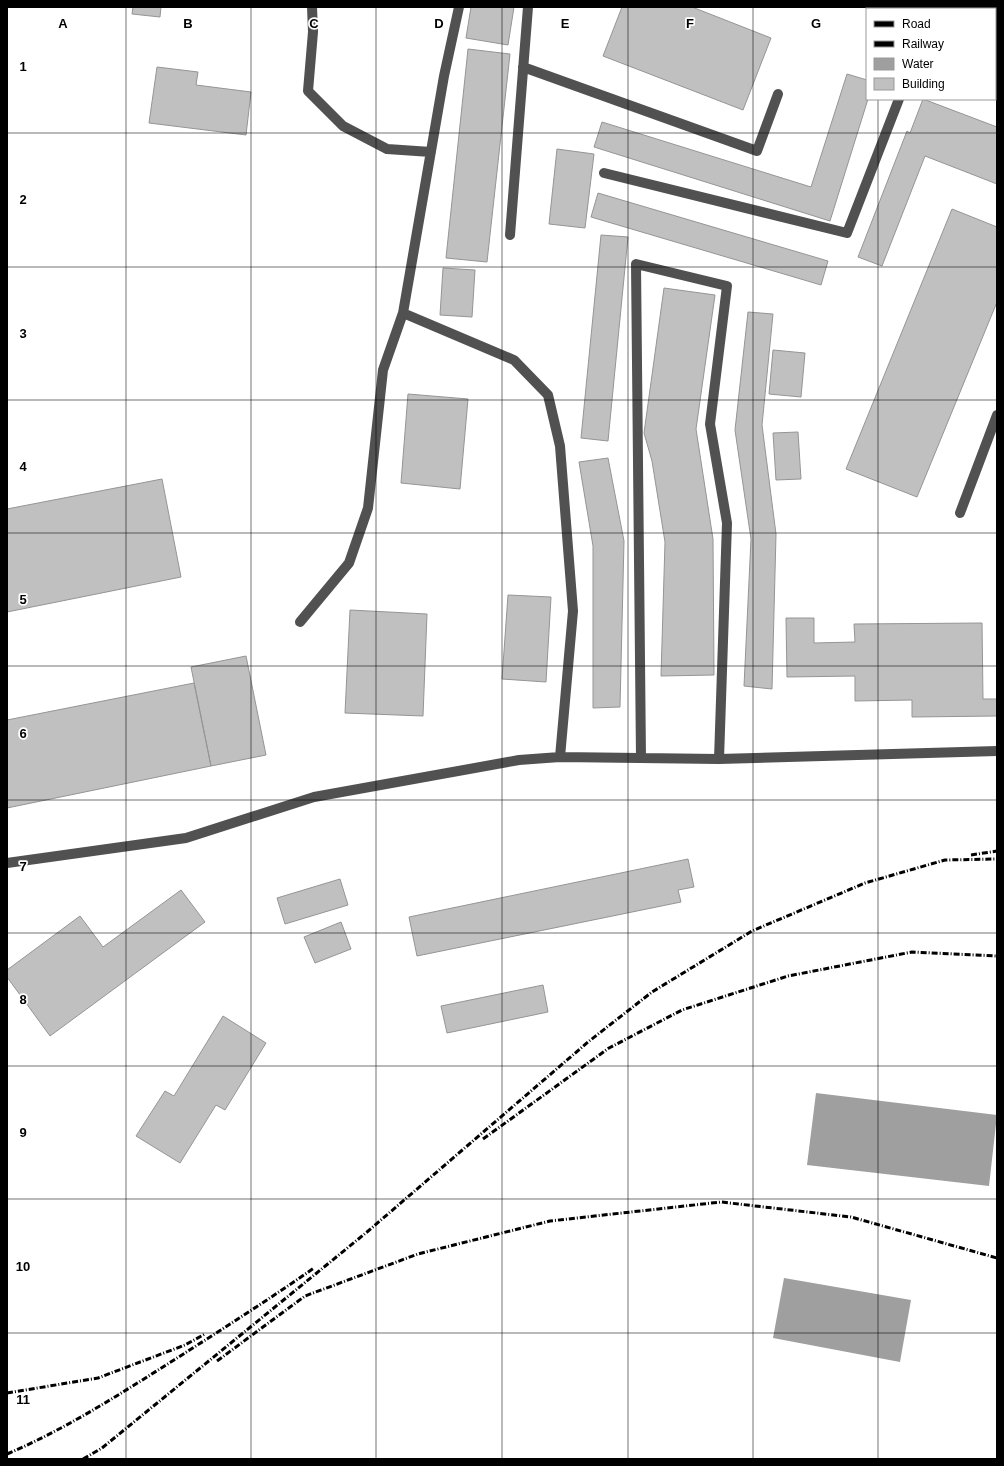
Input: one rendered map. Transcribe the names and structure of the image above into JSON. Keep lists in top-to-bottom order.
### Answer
{
  "legend": [
    "Road",
    "Railway",
    "Water",
    "Building"
  ],
  "grid": {
    "columns": [
      "A",
      "B",
      "C",
      "D",
      "E",
      "F",
      "G"
    ],
    "rows": [
      "1",
      "2",
      "3",
      "4",
      "5",
      "6",
      "7",
      "8",
      "9",
      "10",
      "11"
    ]
  }
}
